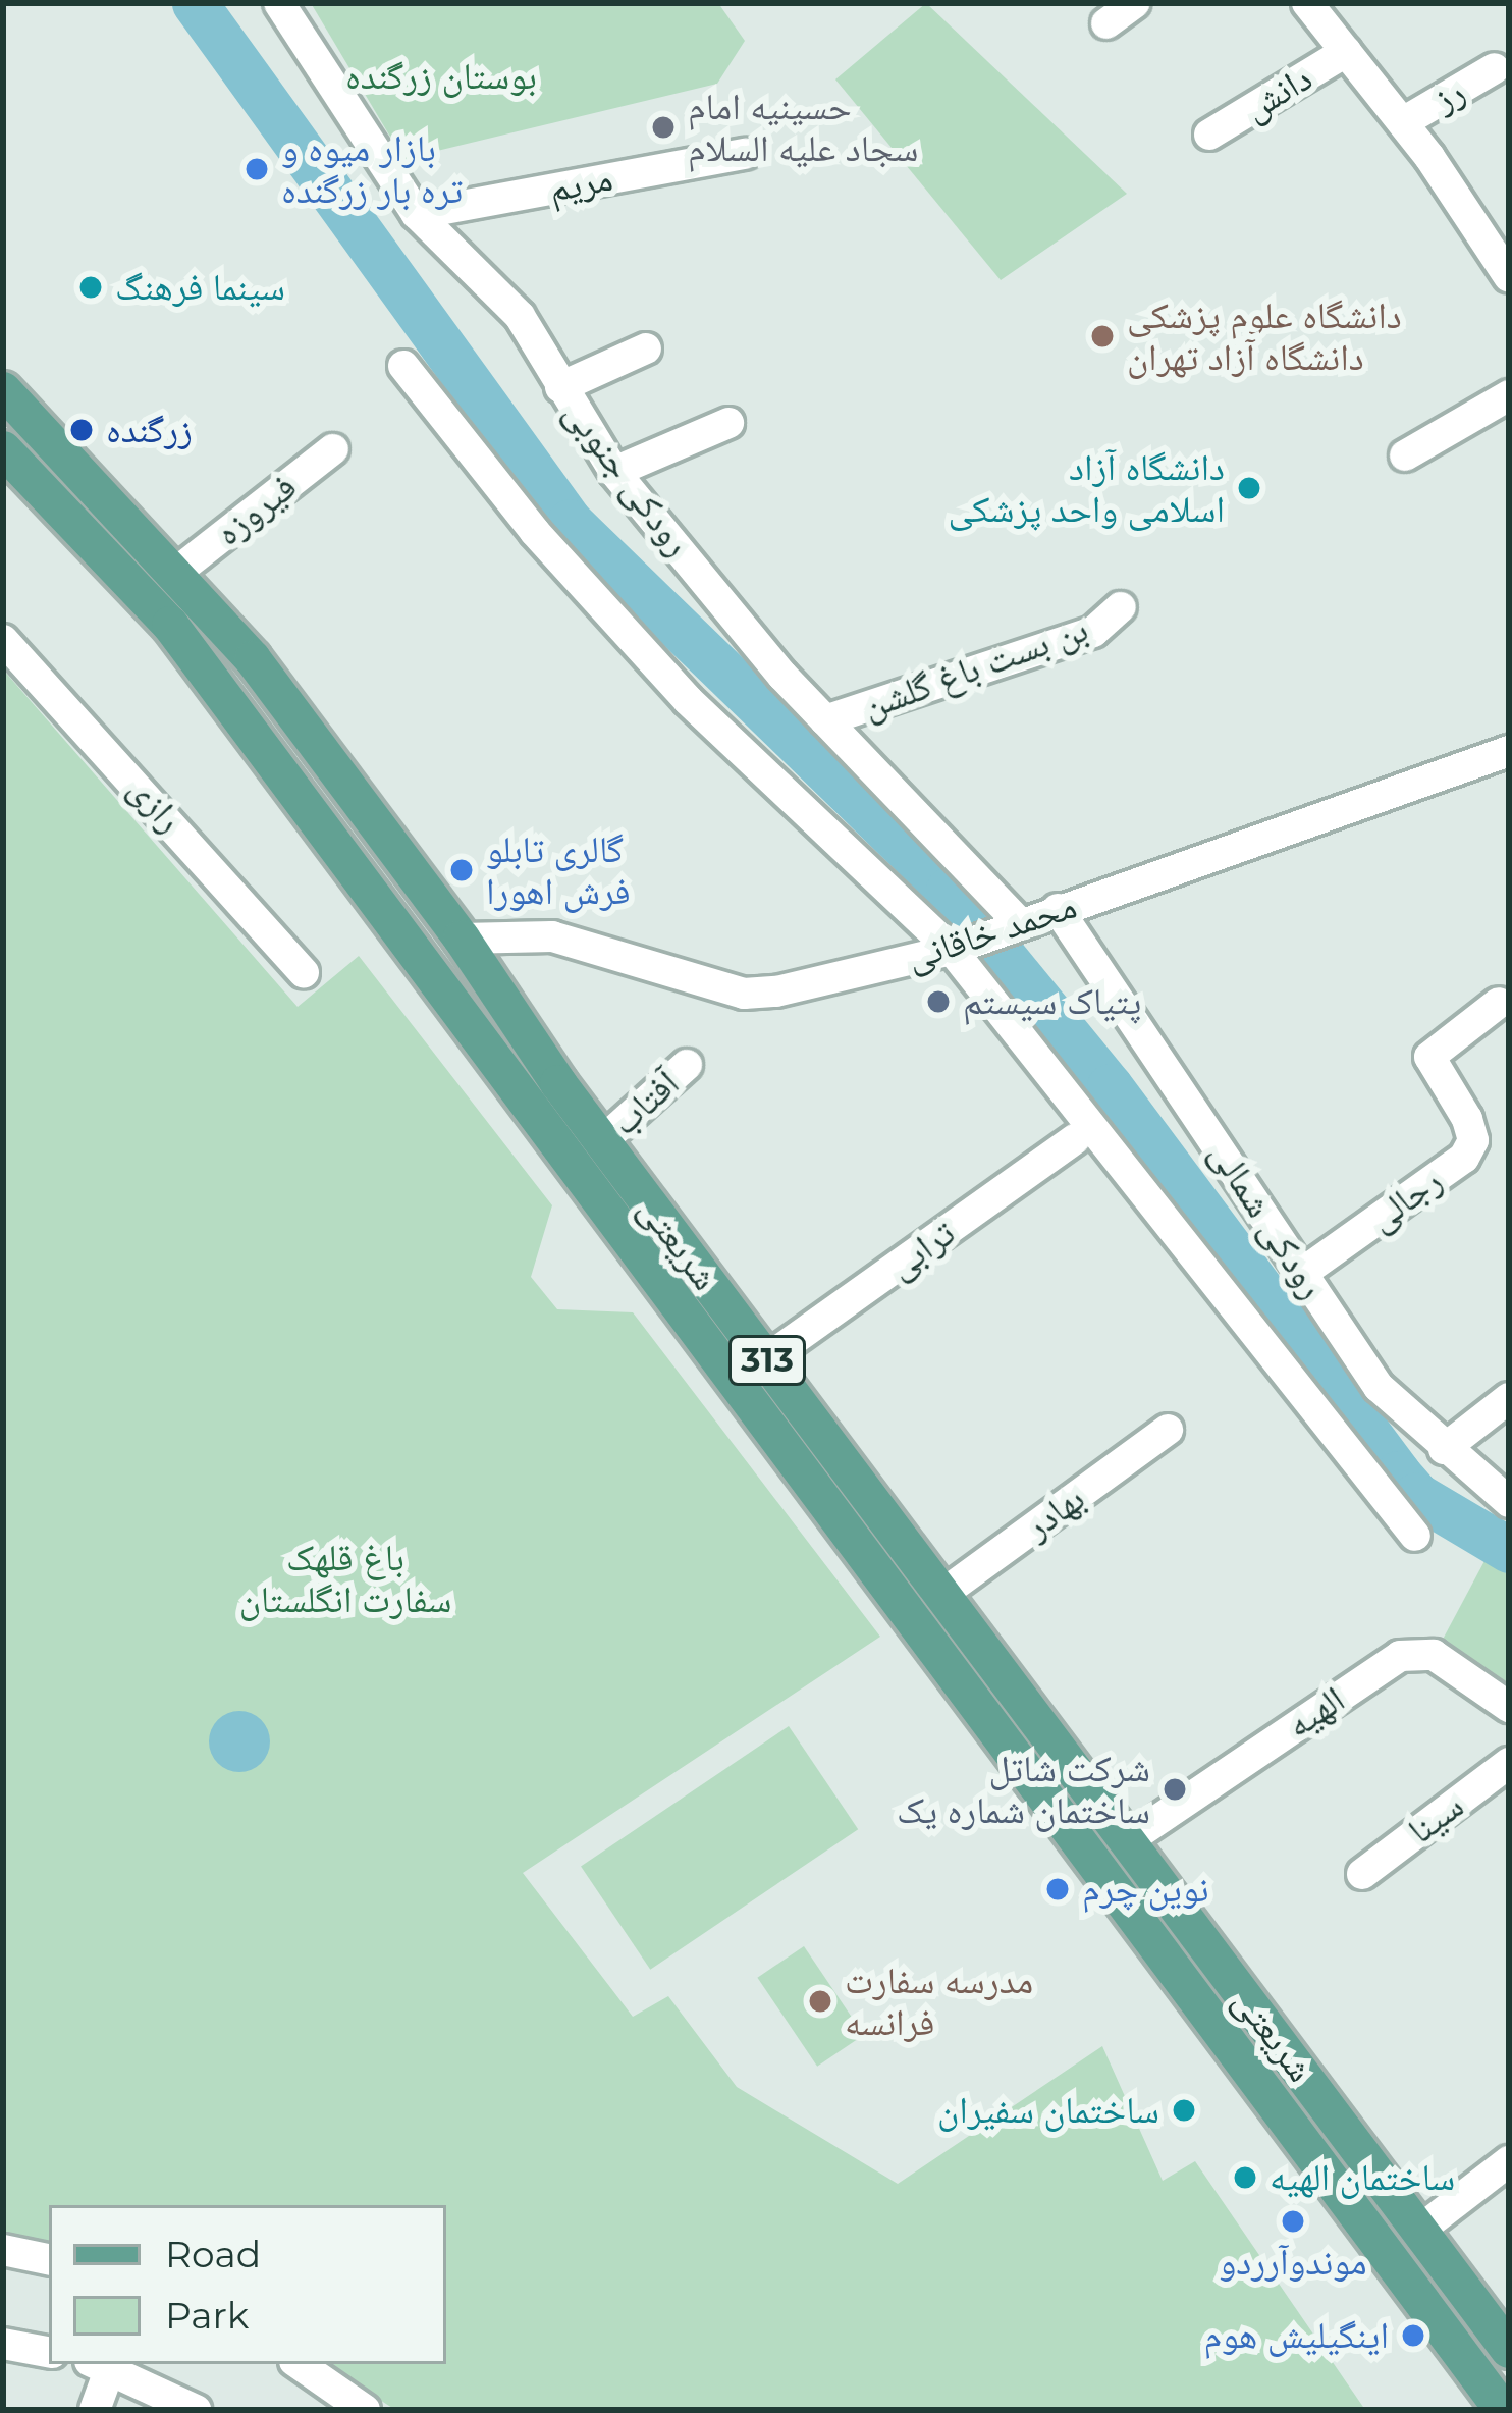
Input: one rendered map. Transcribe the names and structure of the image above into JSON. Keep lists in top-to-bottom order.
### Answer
{
  "streets": {
    "main road": ["شریعتی", "313"],
    "street": [
      "دانش",
      "رز",
      "مریم",
      "رودکی جنوبی",
      "فیروزه",
      "بن بست باغ گلشن",
      "رازی",
      "محمد خاقانی",
      "آفتاب",
      "رجالی",
      "رودکی شمالی",
      "ترابی",
      "بهادر",
      "الهیه",
      "سینا"
    ]
  },
  "crossings": [
    ["مریم", "رودکی جنوبی"],
    ["رودکی جنوبی", "بن بست باغ گلشن"],
    ["رودکی جنوبی", "محمد خاقانی"],
    ["فیروزه", "شریعتی"],
    ["محمد خاقانی", "رودکی شمالی"],
    ["محمد خاقانی", "شریعتی"],
    ["آفتاب", "شریعتی"],
    ["رجالی", "رودکی شمالی"],
    ["شریعتی", "ترابی"],
    ["شریعتی", "بهادر"],
    ["شریعتی", "الهیه"]
  ],
  "parks": ["بوستان زرگنده", "باغ قلهک سفارت انگلستان"],
  "places": [
    "حسینیه امام سجاد علیه السلام",
    "بازار میوه و تره بار زرگنده",
    "سینما فرهنگ",
    "دانشگاه علوم پزشکی دانشگاه آزاد تهران",
    "زرگنده",
    "دانشگاه آزاد اسلامی واحد پزشکی",
    "گالری تابلو فرش اهورا",
    "پتیاک سیستم",
    "شرکت شاتل ساختمان شماره یک",
    "نوین چرم",
    "مدرسه سفارت فرانسه",
    "ساختمان سفیران",
    "ساختمان الهیه",
    "موندوآرردو",
    "اینگیلیش هوم"
  ],
  "legend": ["Road", "Park"]
}
